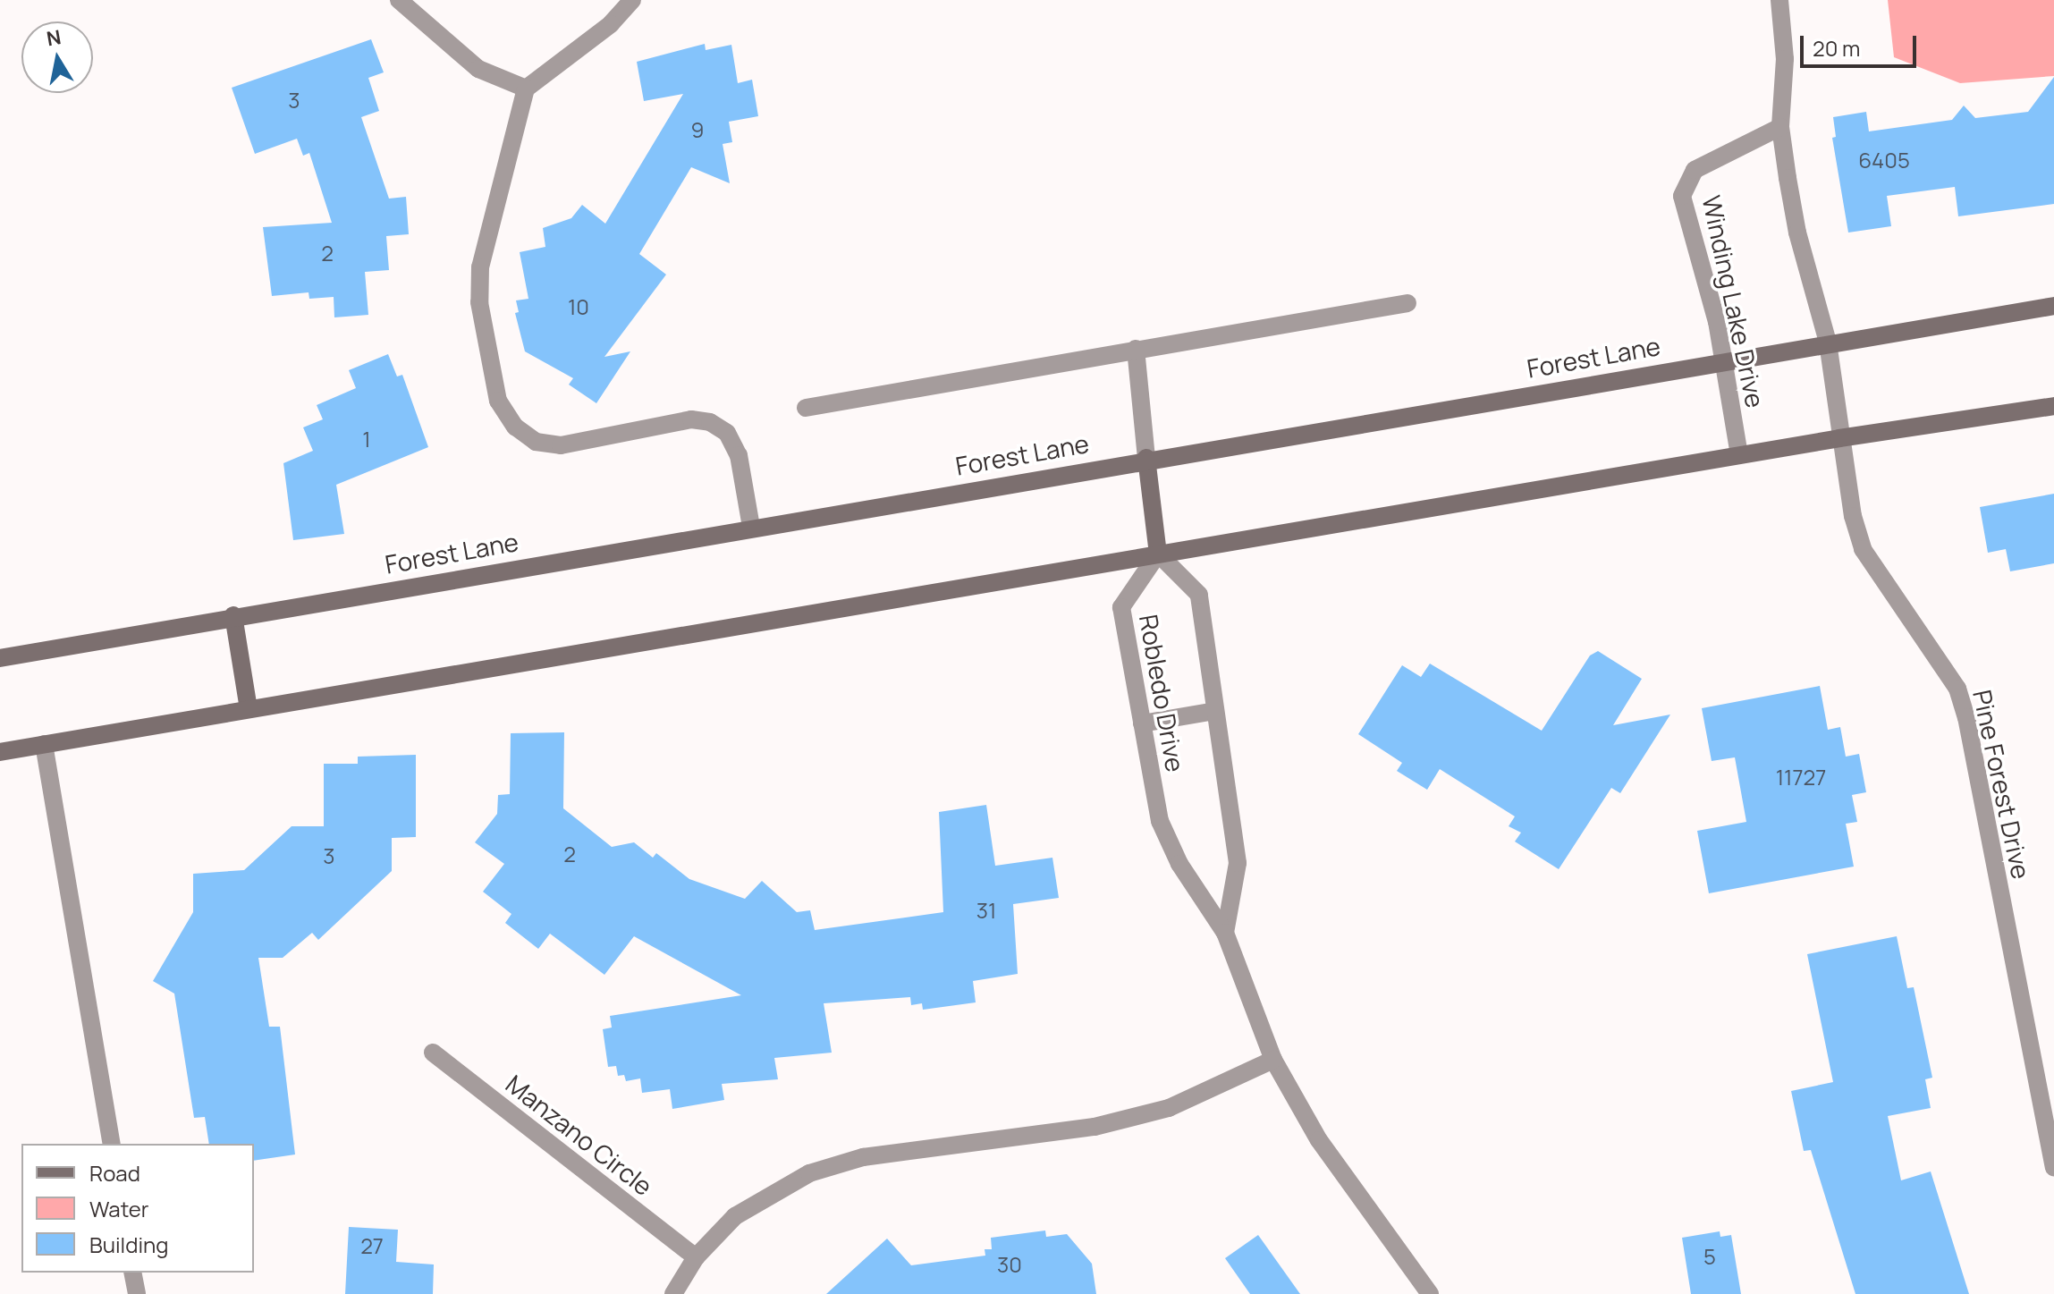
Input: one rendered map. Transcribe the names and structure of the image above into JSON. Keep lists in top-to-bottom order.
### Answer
{
  "streets": {
    "main road": ["Forest Lane"],
    "street": [
      "Winding Lake Drive",
      "Robledo Drive",
      "Pine Forest Drive",
      "Manzano Circle"
    ]
  },
  "crossings": [
    ["Winding Lake Drive", "Forest Lane"]
  ],
  "house_numbers": [
    "3",
    "9",
    "6405",
    "2",
    "10",
    "1",
    "11727",
    "2",
    "3",
    "31",
    "27",
    "5",
    "30"
  ],
  "legend": ["Road", "Water", "Building"],
  "scale_bar": "20 m",
  "north": "top"
}
